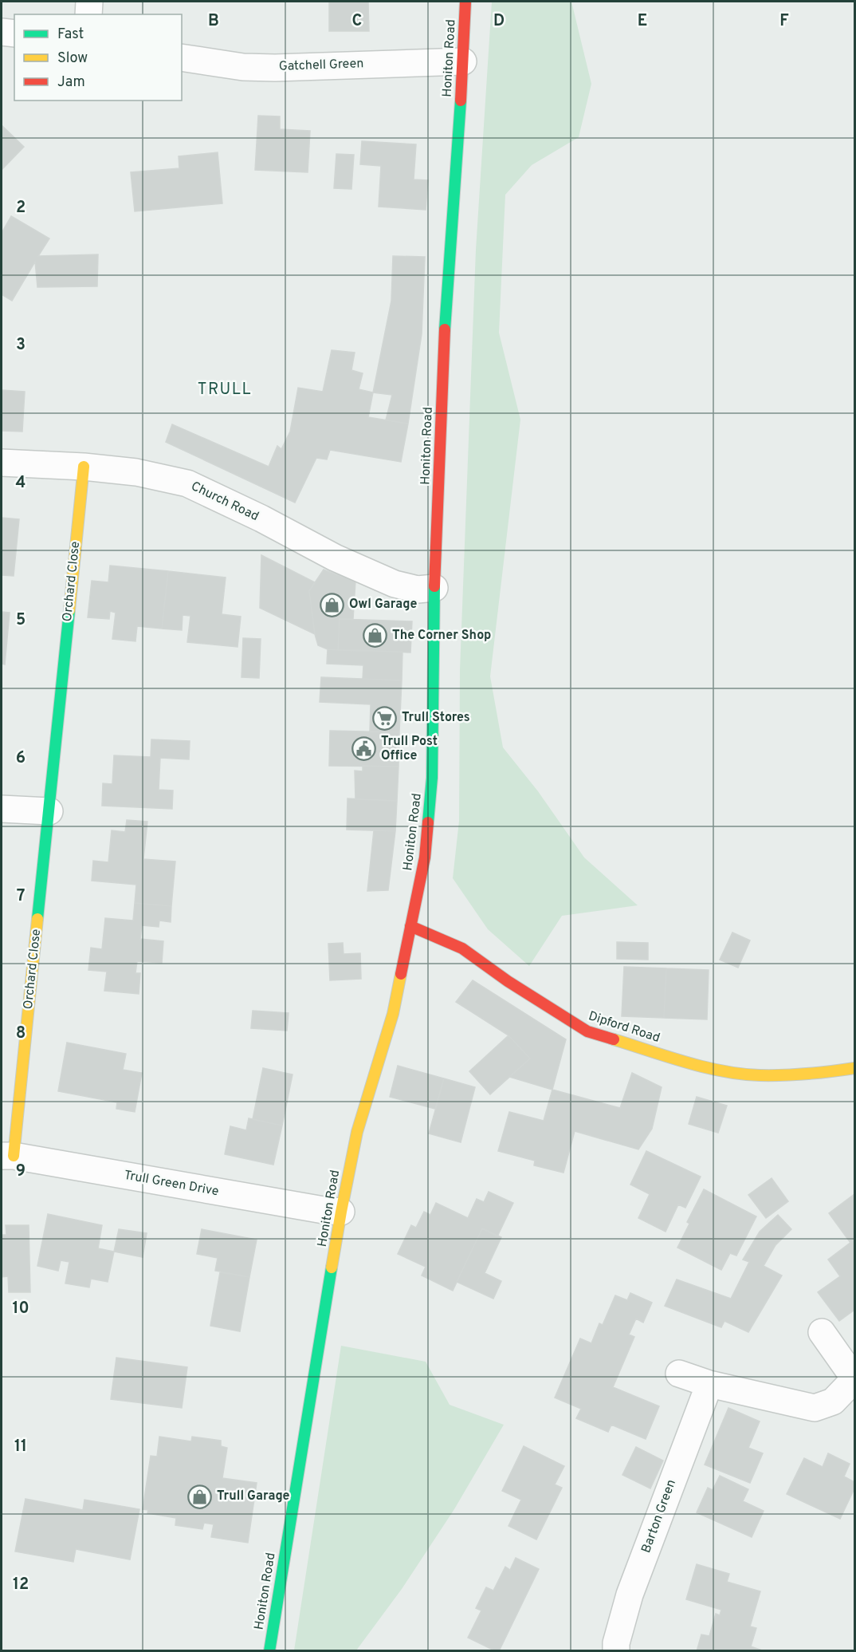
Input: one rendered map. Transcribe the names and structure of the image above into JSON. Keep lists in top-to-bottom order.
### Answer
{
  "streets": {
    "street": [
      "Honiton Road",
      "Gatchell Green",
      "Church Road",
      "Orchard Close",
      "Dipford Road",
      "Trull Green Drive",
      "Barton Green"
    ]
  },
  "crossings": [
    ["Honiton Road", "Gatchell Green"],
    ["Honiton Road", "Church Road"],
    ["Honiton Road", "Dipford Road"],
    ["Honiton Road", "Trull Green Drive"],
    ["Church Road", "Orchard Close"],
    ["Orchard Close", "Trull Green Drive"]
  ],
  "districts": ["TRULL"],
  "places": {
    "shop": ["Owl Garage", "The Corner Shop", "Trull Garage"],
    "supermarket": ["Trull Stores"],
    "public building": ["Trull Post Office"]
  },
  "legend": ["Fast", "Slow", "Jam"],
  "grid": {
    "columns": [
      "B",
      "C",
      "D",
      "E",
      "F"
    ],
    "rows": [
      "2",
      "3",
      "4",
      "5",
      "6",
      "7",
      "8",
      "9",
      "10",
      "11",
      "12"
    ]
  }
}
